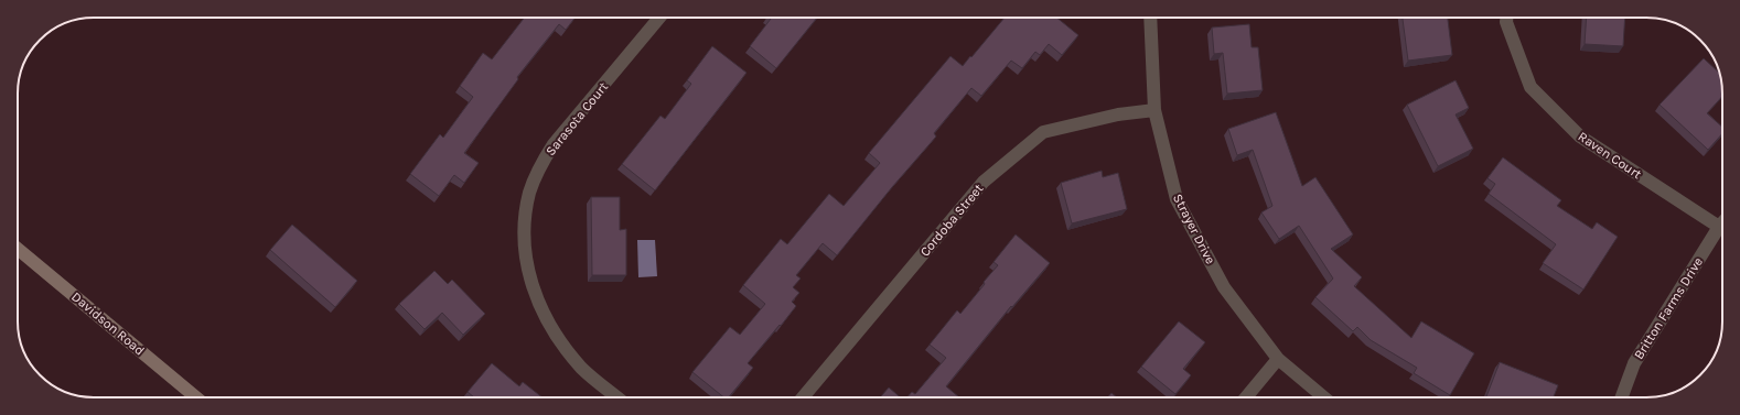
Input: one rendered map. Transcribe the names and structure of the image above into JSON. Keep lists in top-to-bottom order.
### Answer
{
  "streets": {
    "main road": ["Davidson Road"],
    "street": [
      "Sarasota Court",
      "Raven Court",
      "Cordoba Street",
      "Strayer Drive",
      "Britton Farms Drive"
    ]
  },
  "crossings": [
    ["Cordoba Street", "Strayer Drive"]
  ]
}
